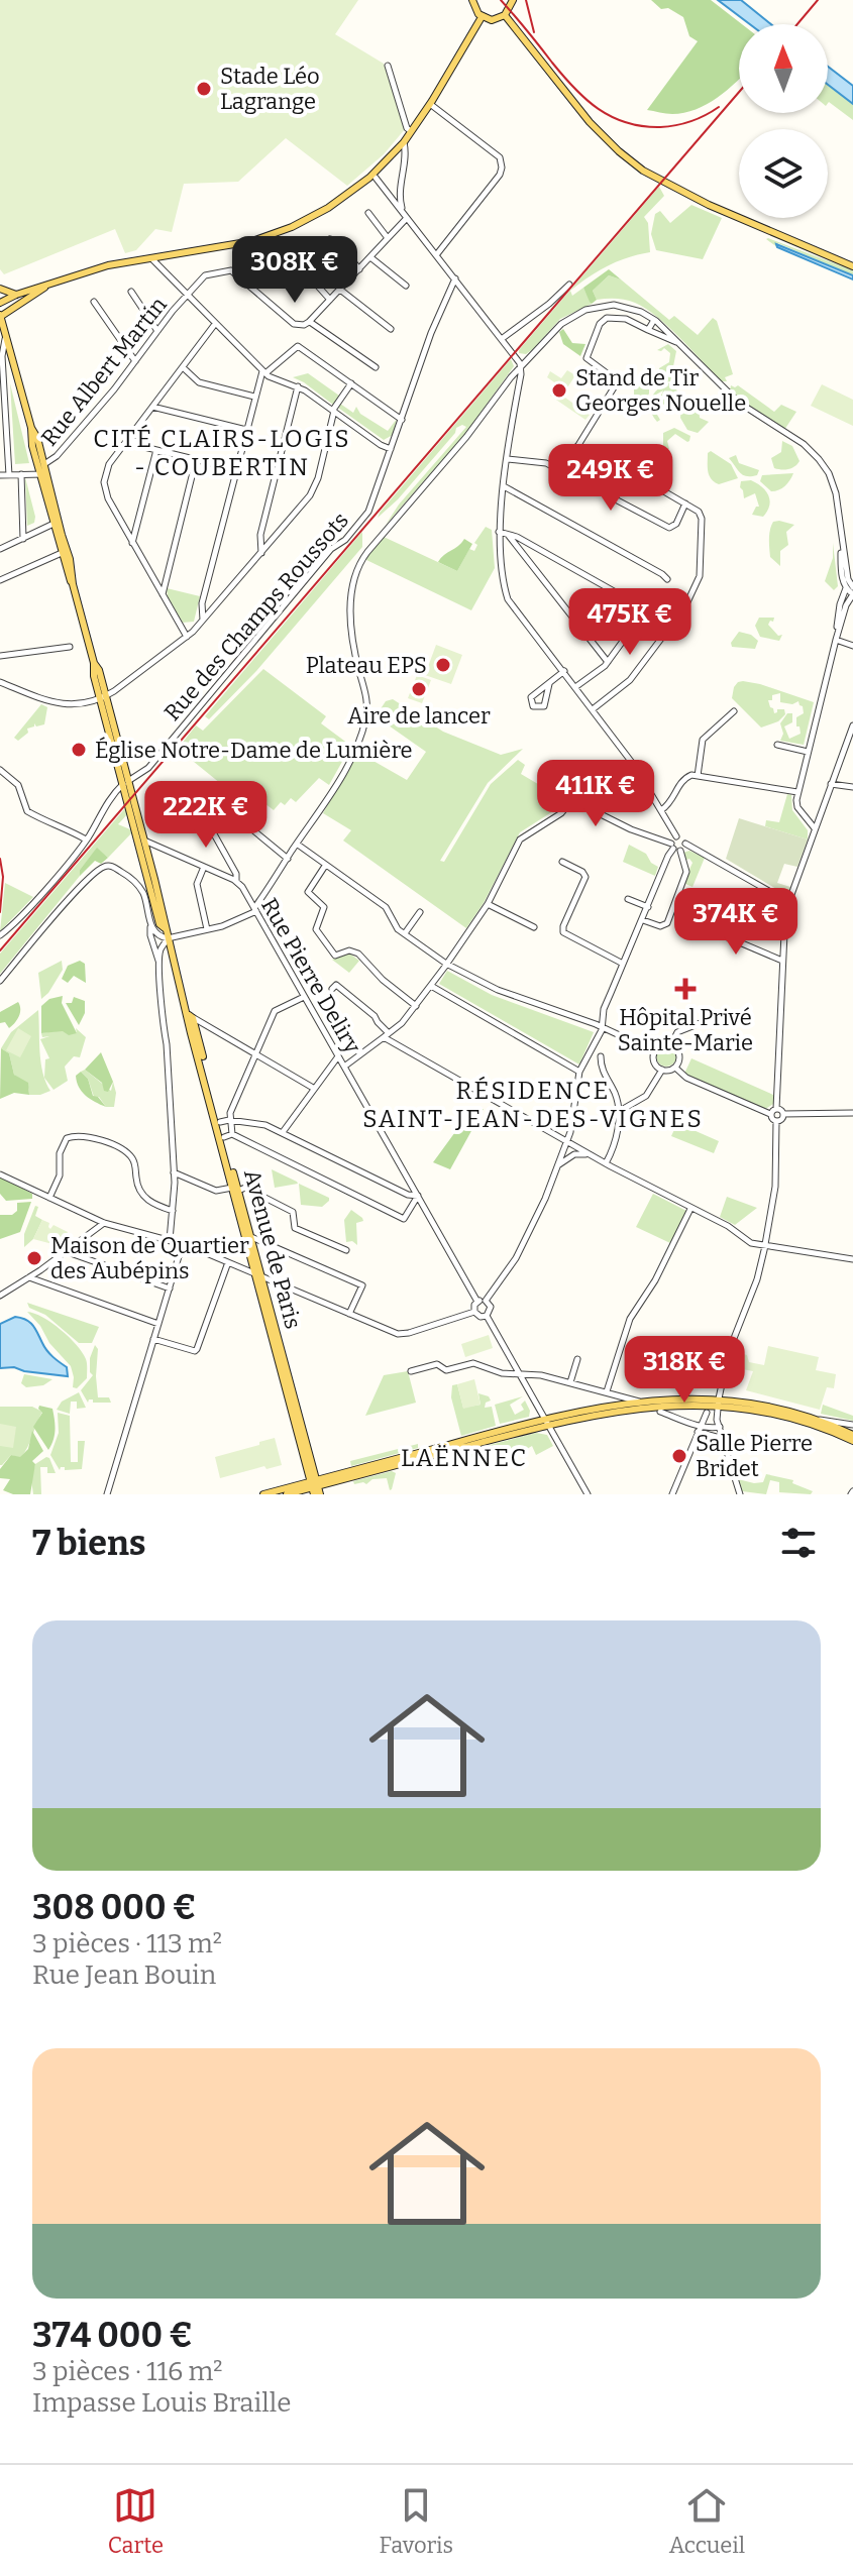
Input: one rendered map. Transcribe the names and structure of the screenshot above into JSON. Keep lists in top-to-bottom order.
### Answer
{
  "streets": {
    "main road": ["Avenue de Paris"],
    "street": ["Rue Albert Martin", "Rue des Champs Roussots", "Rue Pierre Deliry"]
  },
  "crossings": [
    ["Rue Albert Martin", "Avenue de Paris"],
    ["Rue des Champs Roussots", "Avenue de Paris"],
    ["Rue Pierre Deliry", "Avenue de Paris"]
  ],
  "districts": ["CITÉ CLAIRS-LOGIS - COUBERTIN", "RÉSIDENCE SAINT-JEAN-DES-VIGNES", "LAËNNEC"],
  "places": {
    "other": [
      "Stade Léo Lagrange",
      "Stand de Tir Georges Nouelle",
      "Plateau EPS",
      "Aire de lancer",
      "Église Notre-Dame de Lumière",
      "Maison de Quartier des Aubépins",
      "Salle Pierre Bridet"
    ],
    "health": ["Hôpital Privé Sainte-Marie"]
  },
  "north": "top",
  "page": {
    "price": [
      "308K €",
      "249K €",
      "475K €",
      "411K €",
      "222K €",
      "374K €",
      "318K €"
    ],
    "heading": "7 biens",
    "list": [
      {
        "name": "308 000 €",
        "note": "3 pièces · 113 m² · Rue Jean Bouin"
      },
      {
        "name": "374 000 €",
        "note": "3 pièces · 116 m² · Impasse Louis Braille"
      }
    ],
    "tabs": ["Carte", "Favoris", "Accueil"]
  }
}
